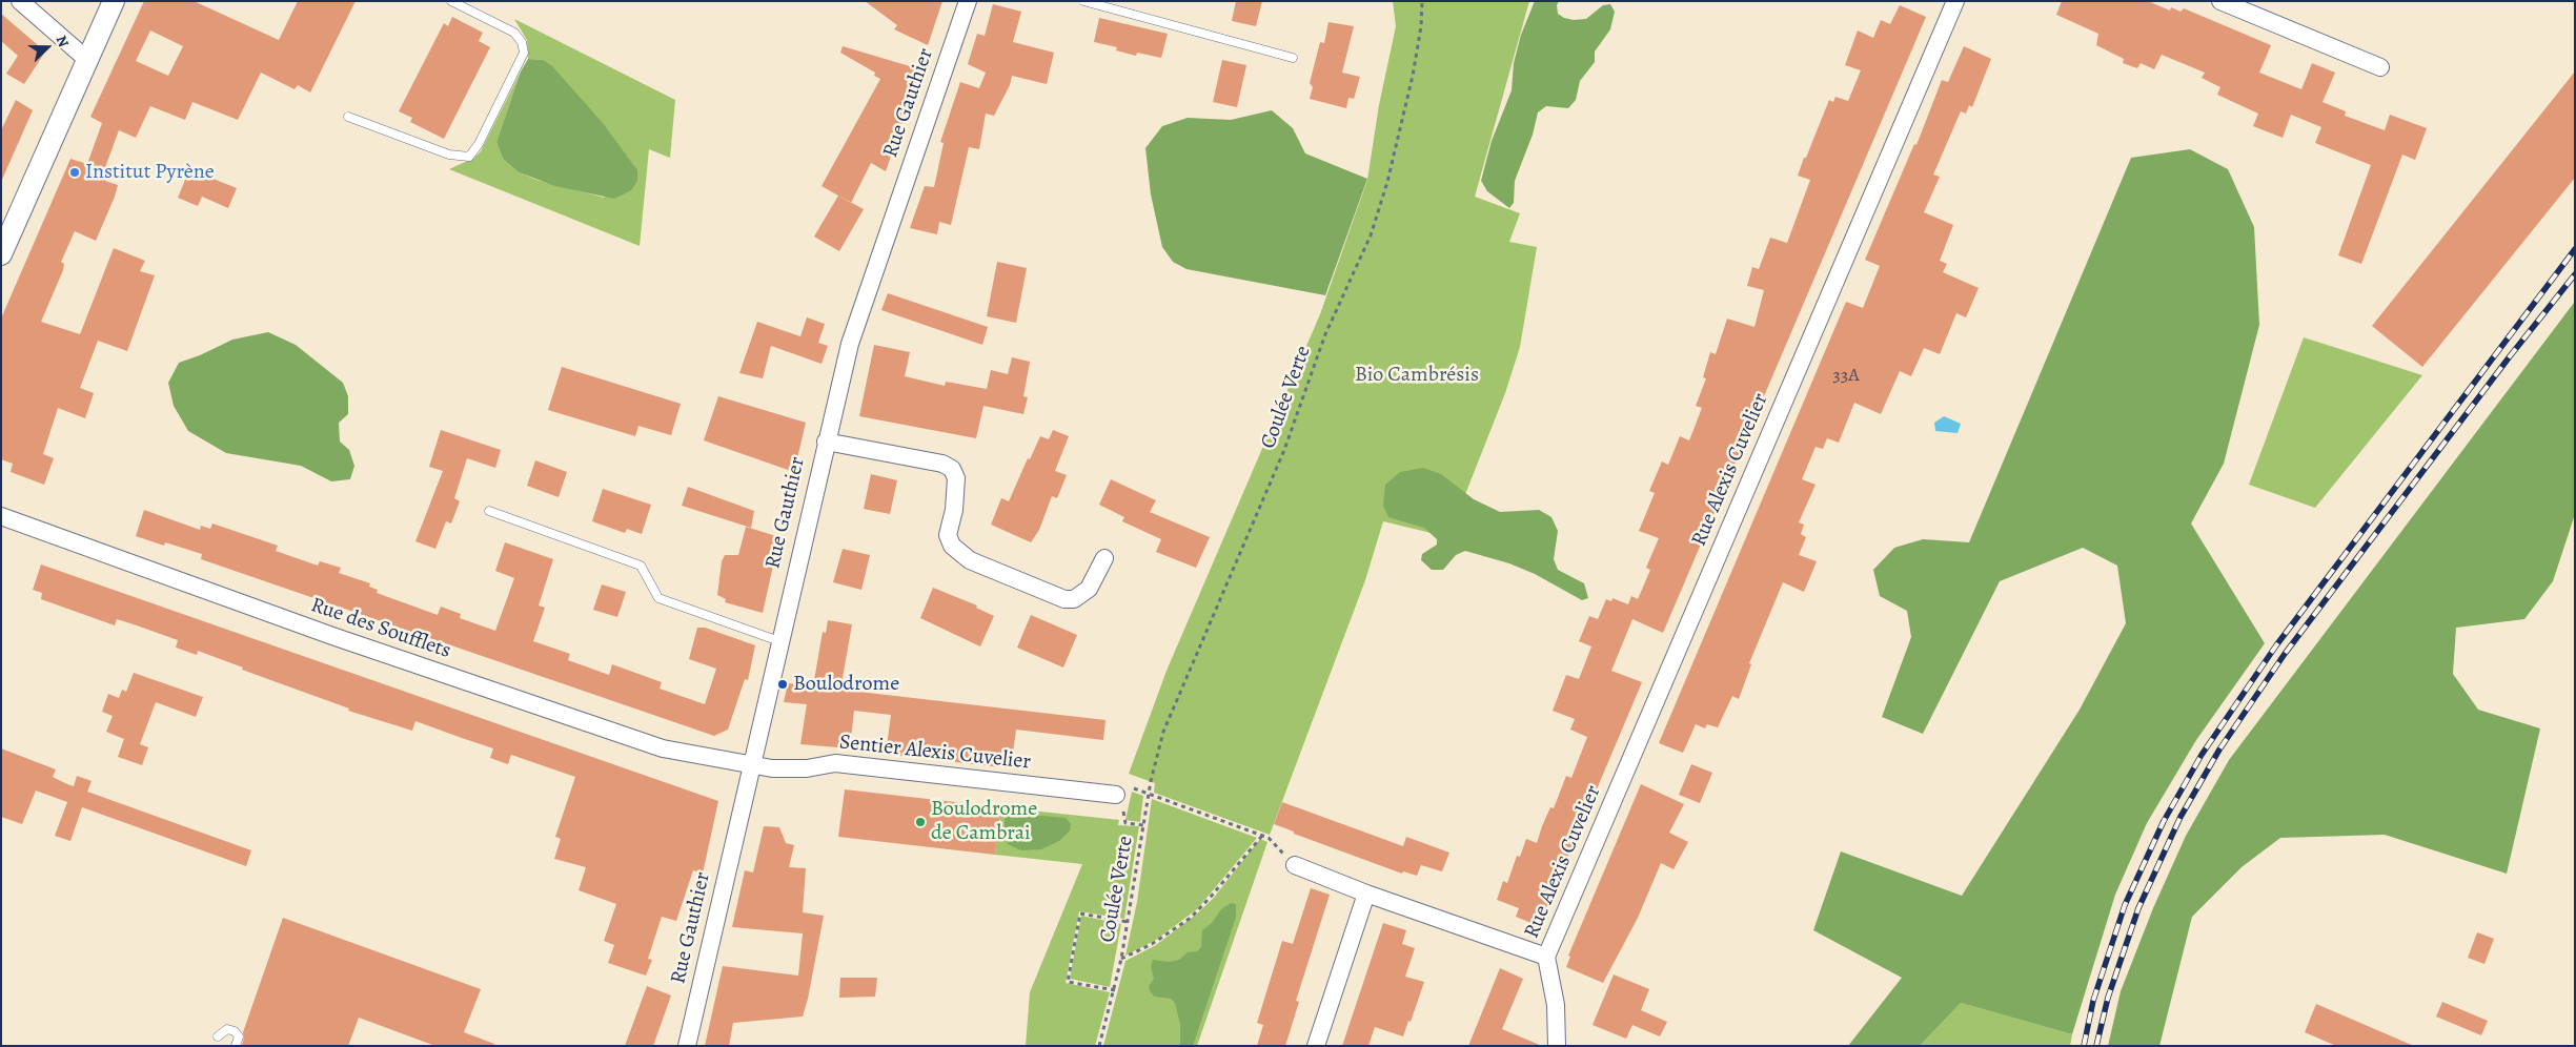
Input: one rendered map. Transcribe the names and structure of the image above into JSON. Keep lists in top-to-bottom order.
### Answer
{
  "streets": {
    "street": [
      "Rue Gauthier",
      "Rue Alexis Cuvelier",
      "Rue des Soufflets",
      "Sentier Alexis Cuvelier"
    ],
    "path": ["Coulée Verte"]
  },
  "crossings": [
    ["Rue Gauthier", "Rue des Soufflets"],
    ["Rue Gauthier", "Sentier Alexis Cuvelier"],
    ["Coulée Verte", "Sentier Alexis Cuvelier"],
    ["Rue des Soufflets", "Sentier Alexis Cuvelier"]
  ],
  "parks": ["Bio Cambrésis"],
  "places": ["Institut Pyrène", "Boulodrome", "Boulodrome de Cambrai"],
  "house_numbers": ["33A"],
  "north": "right"
}
